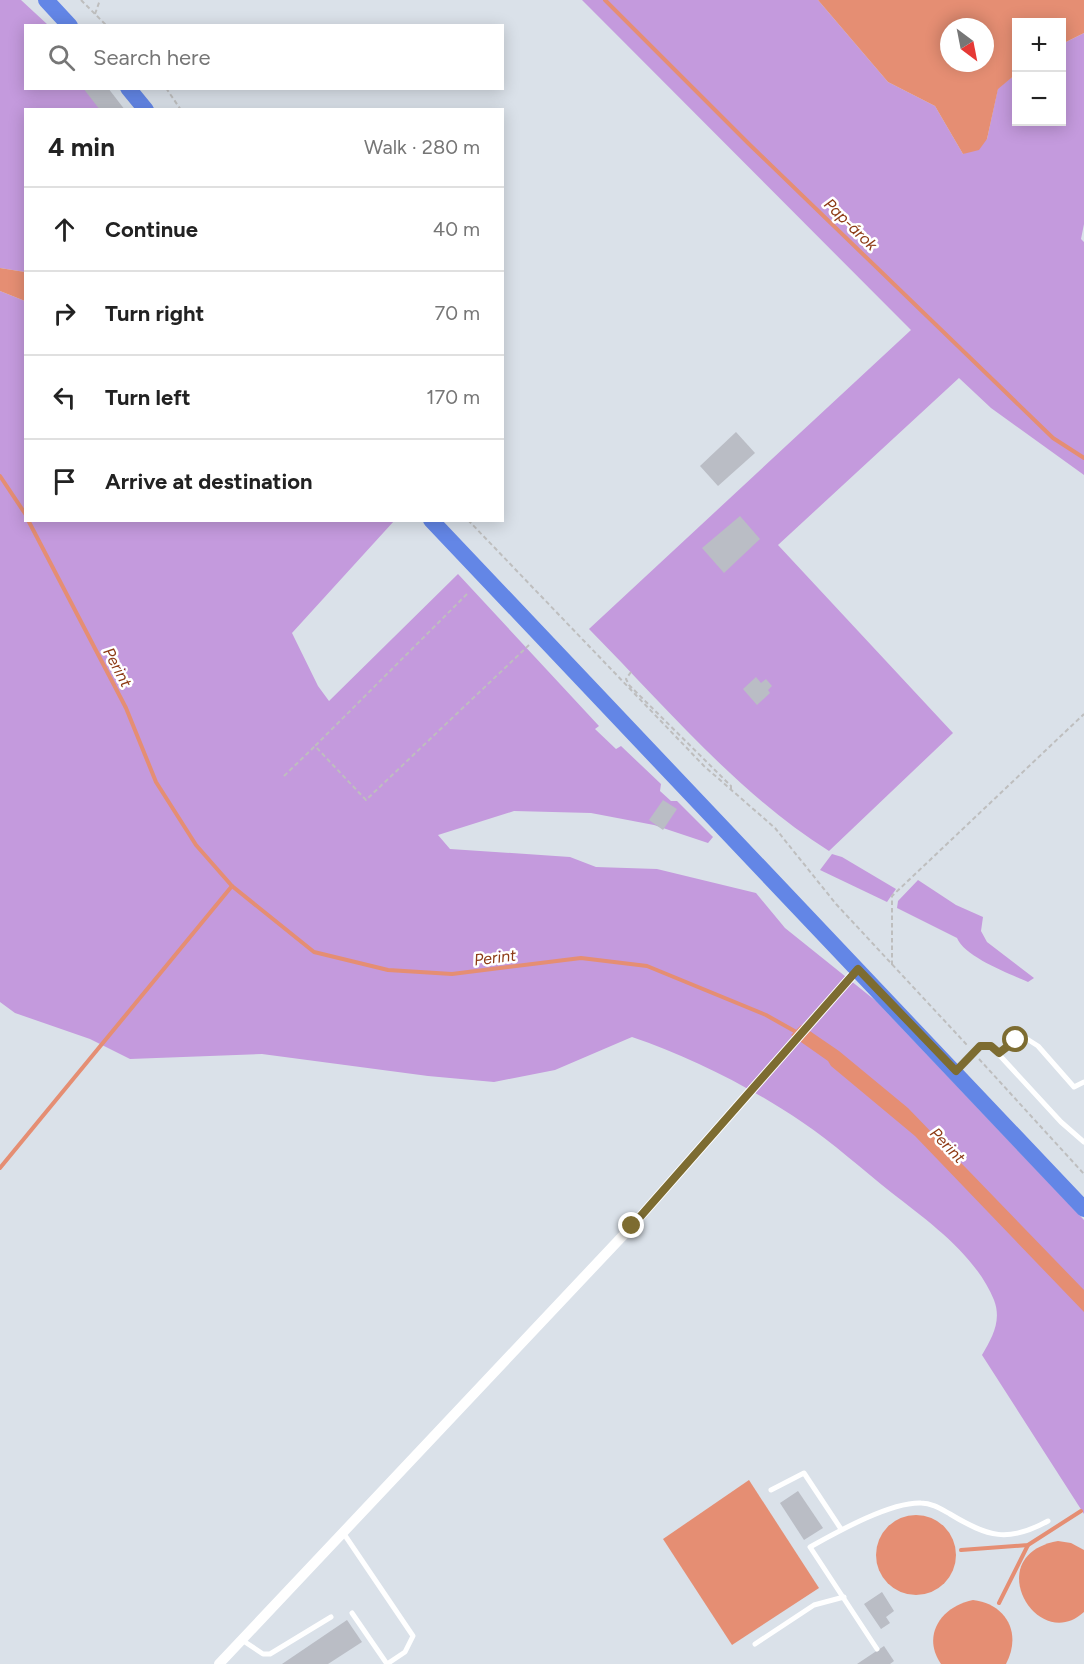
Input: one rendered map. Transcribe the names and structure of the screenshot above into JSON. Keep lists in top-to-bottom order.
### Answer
{
  "water": ["Pap-árok", "Perint"],
  "north": "bottom right",
  "page": {
    "map_buttons": ["+", "−"],
    "search": "Search here",
    "heading": ["4 min", "Walk · 280 m"],
    "list": [
      ["Continue", "40 m"],
      ["Turn right", "70 m"],
      ["Turn left", "170 m"],
      "Arrive at destination"
    ]
  }
}
